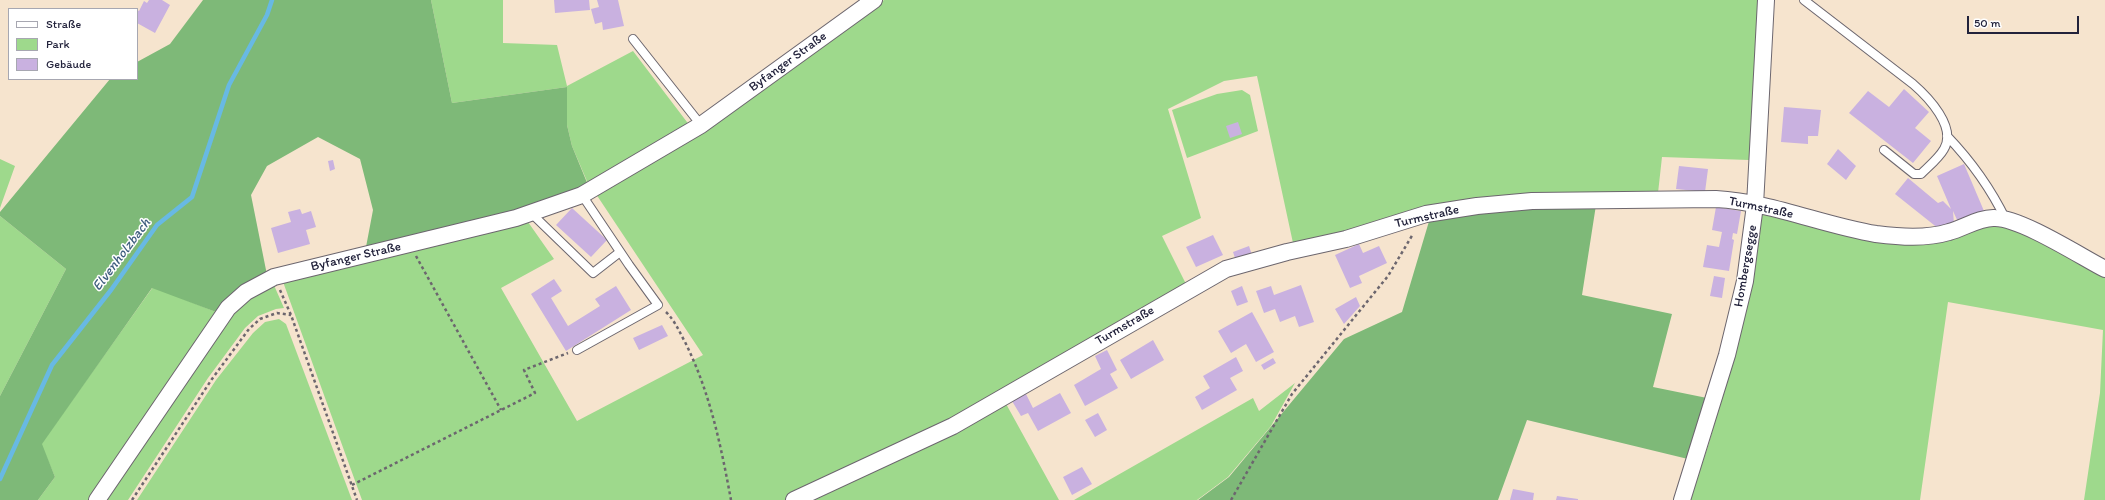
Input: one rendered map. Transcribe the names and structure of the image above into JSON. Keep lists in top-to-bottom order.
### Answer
{
  "streets": {
    "street": ["Byfanger Straße", "Turmstraße", "Hombergsegge"]
  },
  "crossings": [
    ["Turmstraße", "Hombergsegge"]
  ],
  "water": ["Elvenholzbach"],
  "legend": ["Straße", "Park", "Gebäude"],
  "scale_bar": "50 m"
}
